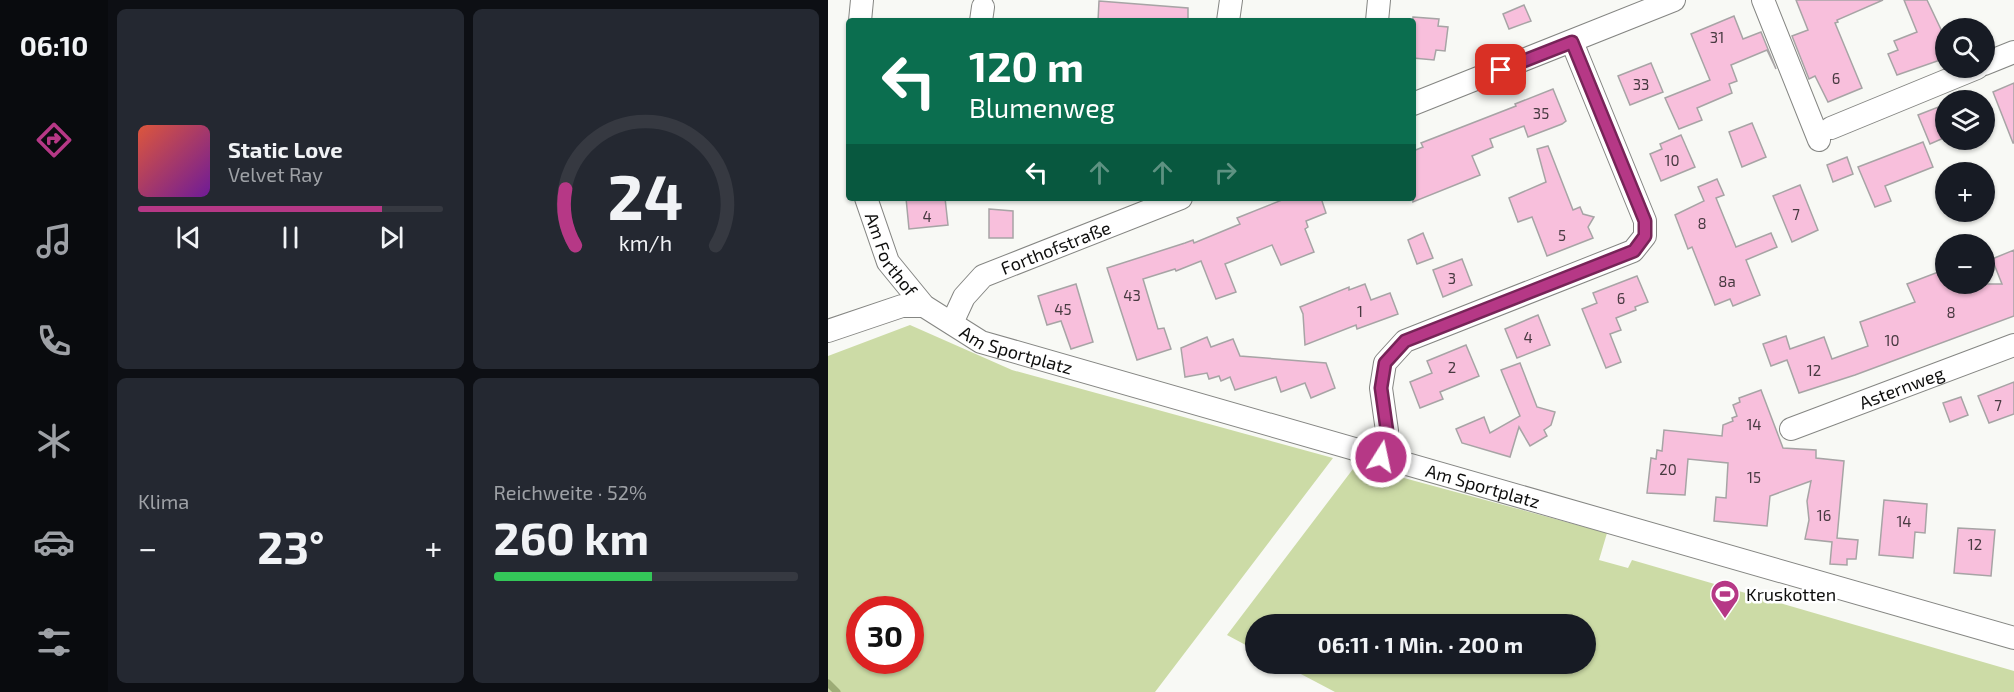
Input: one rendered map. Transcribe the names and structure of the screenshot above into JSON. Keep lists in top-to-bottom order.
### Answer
{
  "streets": {
    "street": [
      "Forthofstraße",
      "Am Forthof",
      "Am Sportplatz",
      "Asternweg"
    ]
  },
  "crossings": [
    ["Forthofstraße", "Am Sportplatz"],
    ["Am Forthof", "Am Sportplatz"]
  ],
  "places": {
    "sports": ["Kruskotten"]
  },
  "house_numbers": [
    "31",
    "6",
    "33",
    "35",
    "10",
    "7",
    "4",
    "8",
    "5",
    "3",
    "8a",
    "43",
    "6",
    "45",
    "1",
    "8",
    "4",
    "10",
    "2",
    "12",
    "7",
    "14",
    "20",
    "15",
    "16",
    "14",
    "12"
  ],
  "page": {
    "tabs": "06:10",
    "map_buttons": ["+", "−"],
    "turn": ["120 m", "Blumenweg"],
    "song": ["Static Love", "Velvet Ray"],
    "tile": [
      "Klima",
      ["Reichweite · 52%", "260 km"]
    ],
    "heat": ["−", "23°", "+"],
    "limit": "30",
    "trip": "06:11 · 1 Min. · 200 m",
    "gauge": ["24", "km/h"]
  }
}
